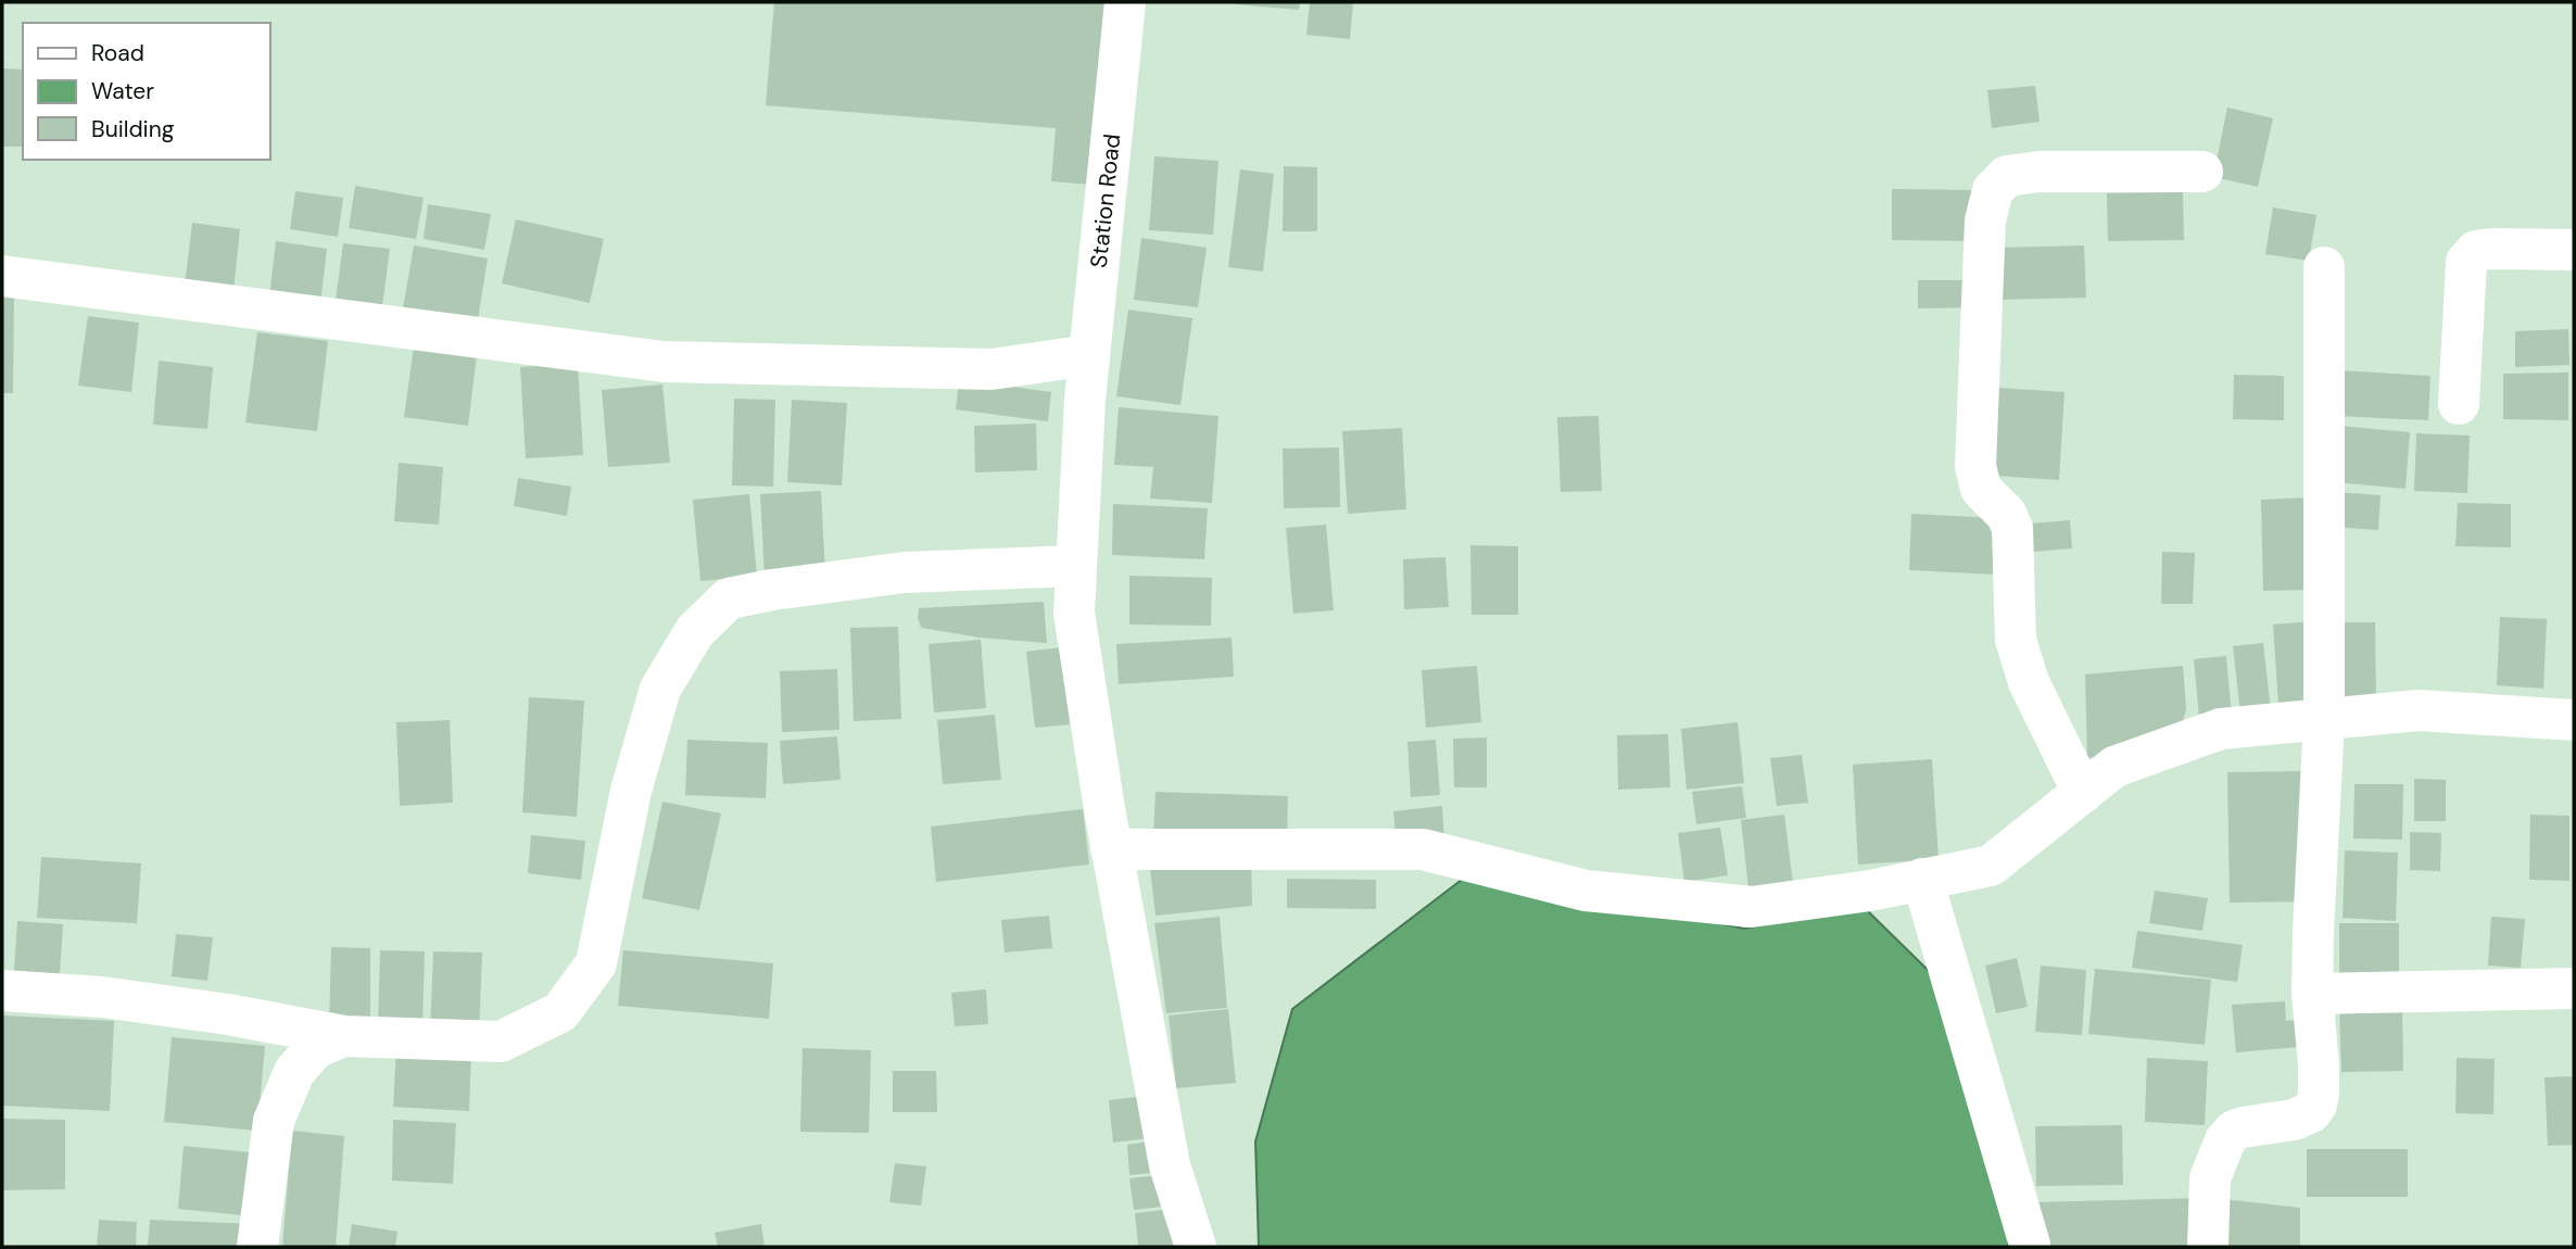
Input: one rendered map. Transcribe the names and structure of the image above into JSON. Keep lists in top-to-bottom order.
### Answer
{
  "streets": {
    "street": ["Station Road"]
  },
  "legend": ["Road", "Water", "Building"]
}
